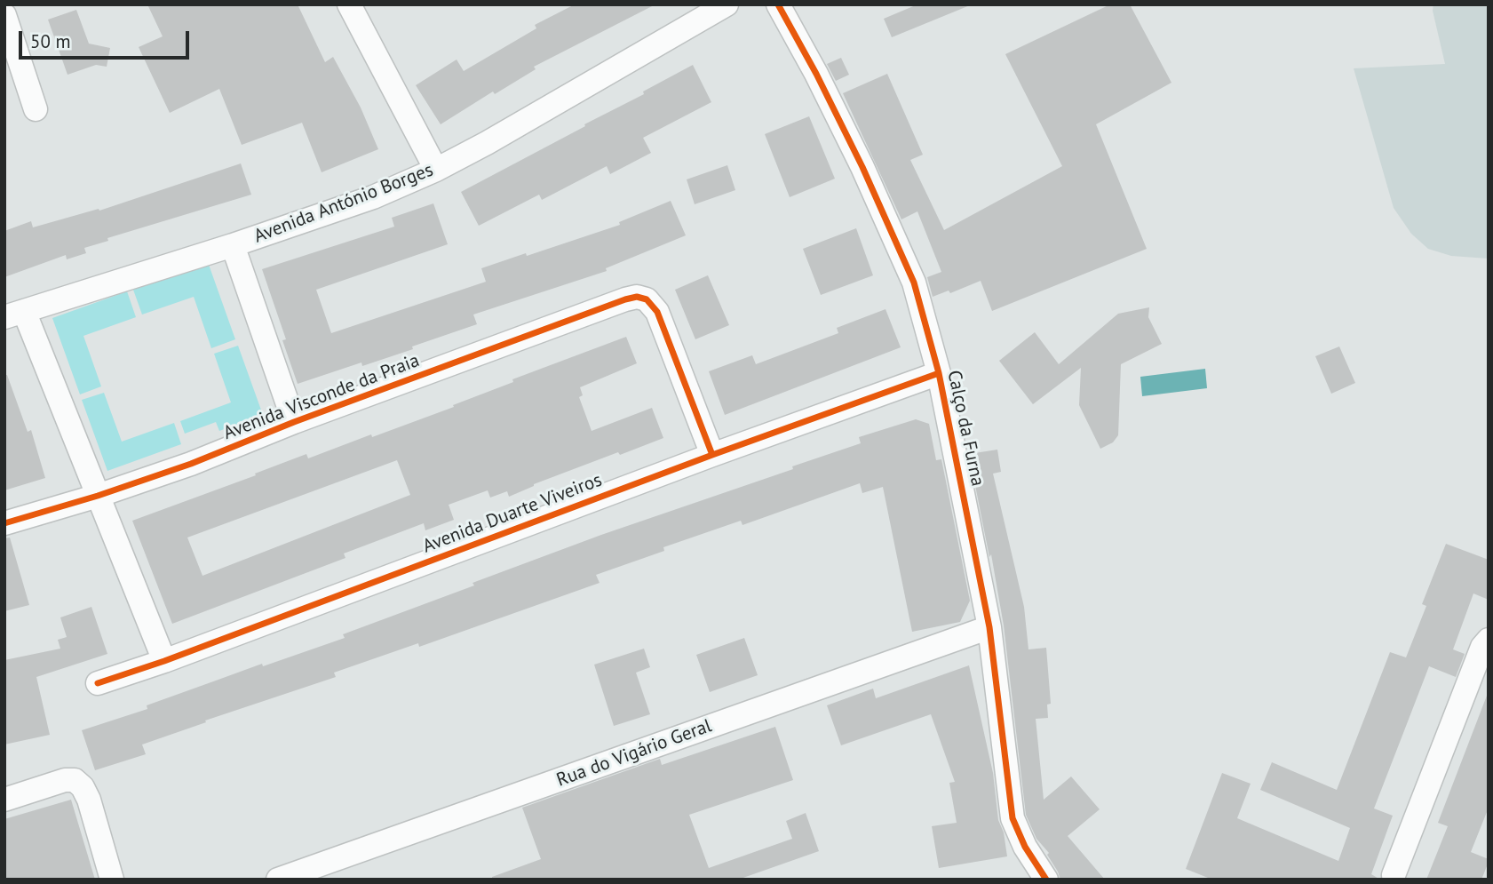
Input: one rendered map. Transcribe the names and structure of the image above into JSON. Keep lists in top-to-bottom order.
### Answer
{
  "streets": {
    "street": [
      "Avenida António Borges",
      "Avenida Visconde da Praia",
      "Calço da Furna",
      "Avenida Duarte Viveiros",
      "Rua do Vigário Geral"
    ]
  },
  "crossings": [
    ["Avenida Visconde da Praia", "Avenida Duarte Viveiros"],
    ["Calço da Furna", "Avenida Duarte Viveiros"],
    ["Calço da Furna", "Rua do Vigário Geral"]
  ],
  "scale_bar": "50 m"
}
